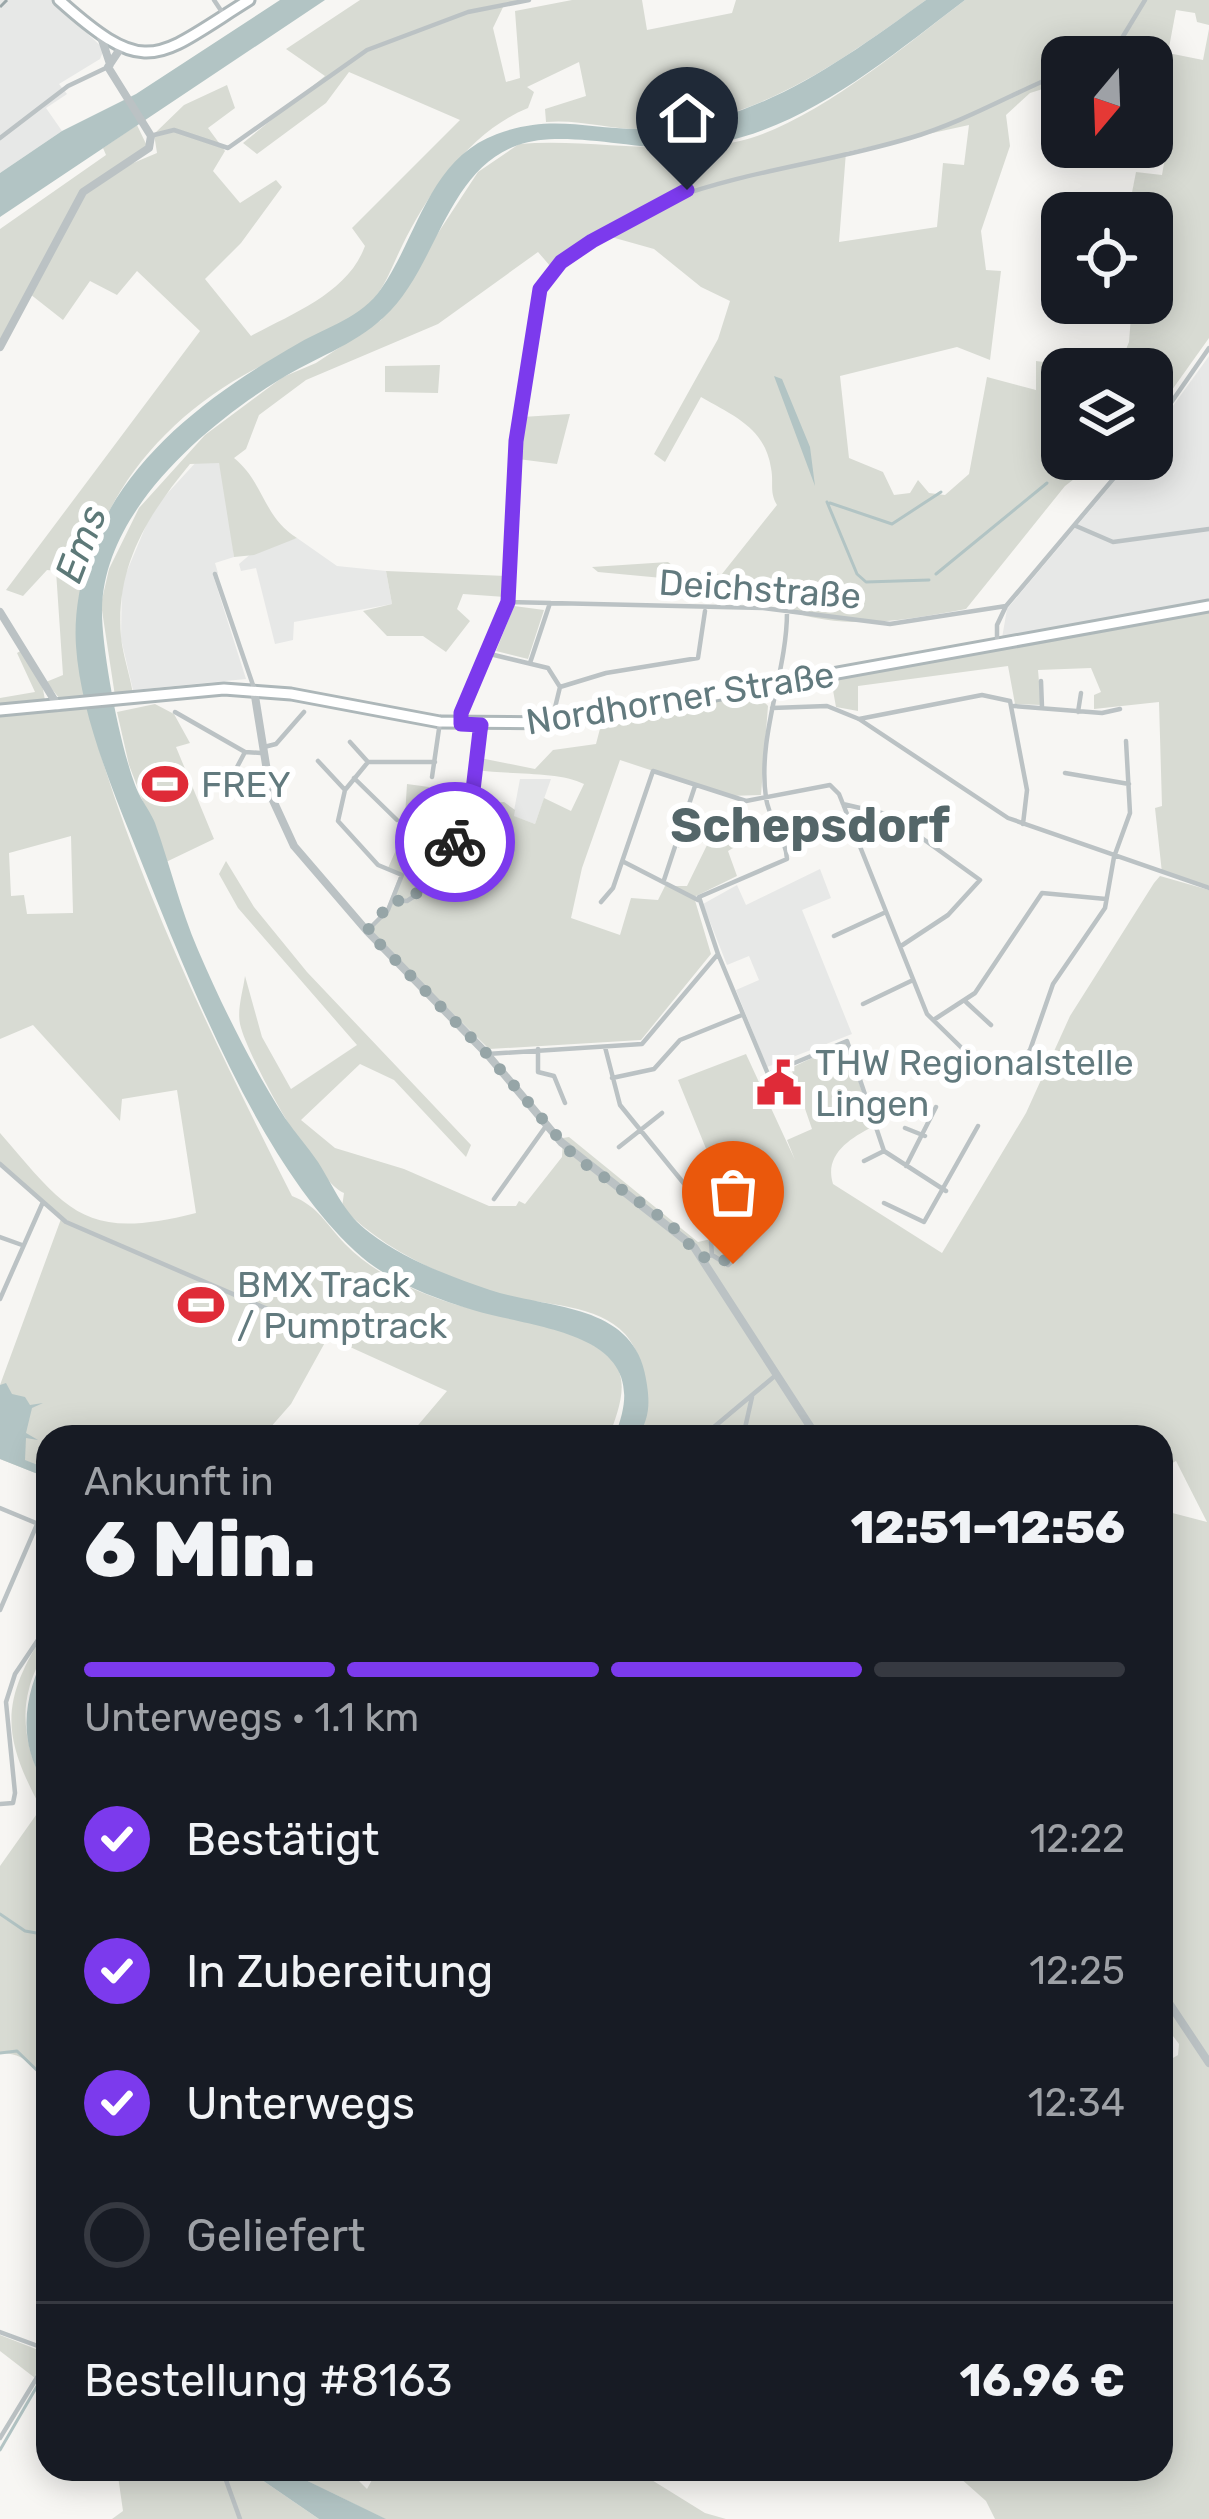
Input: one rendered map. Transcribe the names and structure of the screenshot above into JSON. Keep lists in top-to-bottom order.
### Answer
{
  "streets": {
    "main road": ["Nordhorner Straße"],
    "street": ["Deichstraße"]
  },
  "districts": ["Schepsdorf"],
  "water": ["Ems"],
  "places": {
    "sports": ["FREY", "BMX Track / Pumptrack"],
    "public building": ["THW Regionalstelle Lingen"]
  },
  "north": "bottom",
  "page": {
    "heading": ["6 Min.", "Ankunft in", "12:51–12:56"],
    "panel": ["Bestellung #8163", "16.96 €"],
    "bar": "Unterwegs · 1.1 km",
    "list": [
      ["Bestätigt", "12:22"],
      ["In Zubereitung", "12:25"],
      ["Unterwegs", "12:34"],
      "Geliefert"
    ]
  }
}
